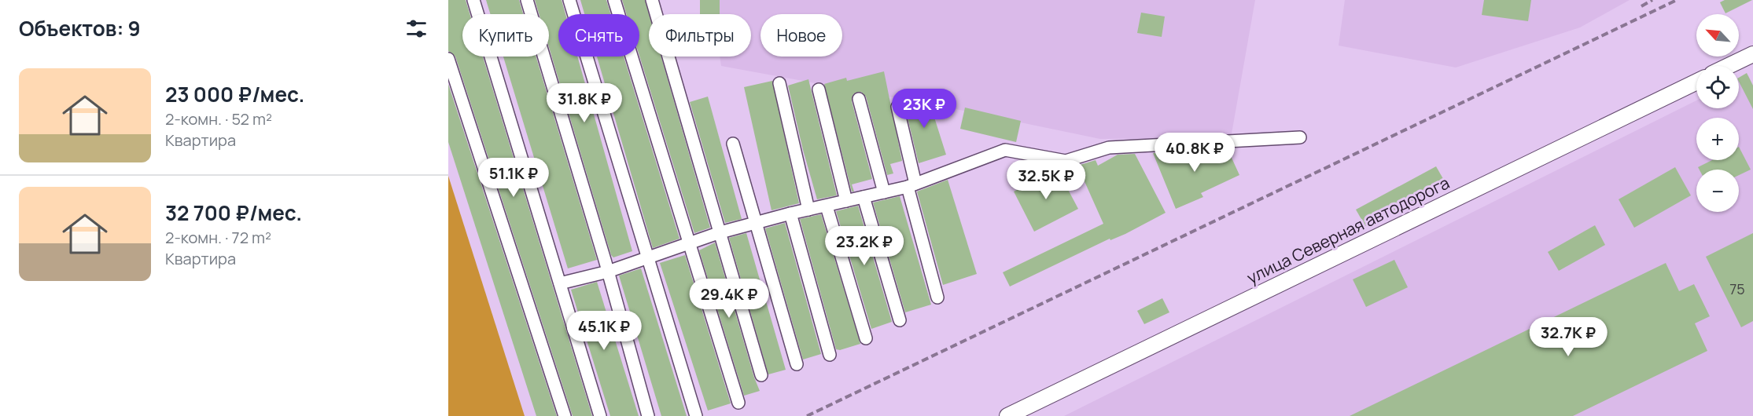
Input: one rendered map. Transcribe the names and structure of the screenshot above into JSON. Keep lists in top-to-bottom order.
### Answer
{
  "streets": {
    "main road": ["улица Северная автодорога"]
  },
  "house_numbers": ["75"],
  "north": "top left",
  "page": {
    "heading": "Объектов: 9",
    "map_buttons": ["+", "−"],
    "chip": [
      "Купить",
      "Снять",
      "Фильтры",
      "Новое"
    ],
    "list": [
      {
        "name": "23 000 ₽/мес.",
        "note": "2-комн. · 52 m² · Квартира"
      },
      {
        "name": "32 700 ₽/мес.",
        "note": "2-комн. · 72 m² · Квартира"
      }
    ],
    "price": [
      "31.8K ₽",
      "23K ₽",
      "40.8K ₽",
      "51.1K ₽",
      "32.5K ₽",
      "23.2K ₽",
      "29.4K ₽",
      "45.1K ₽",
      "32.7K ₽"
    ]
  }
}
